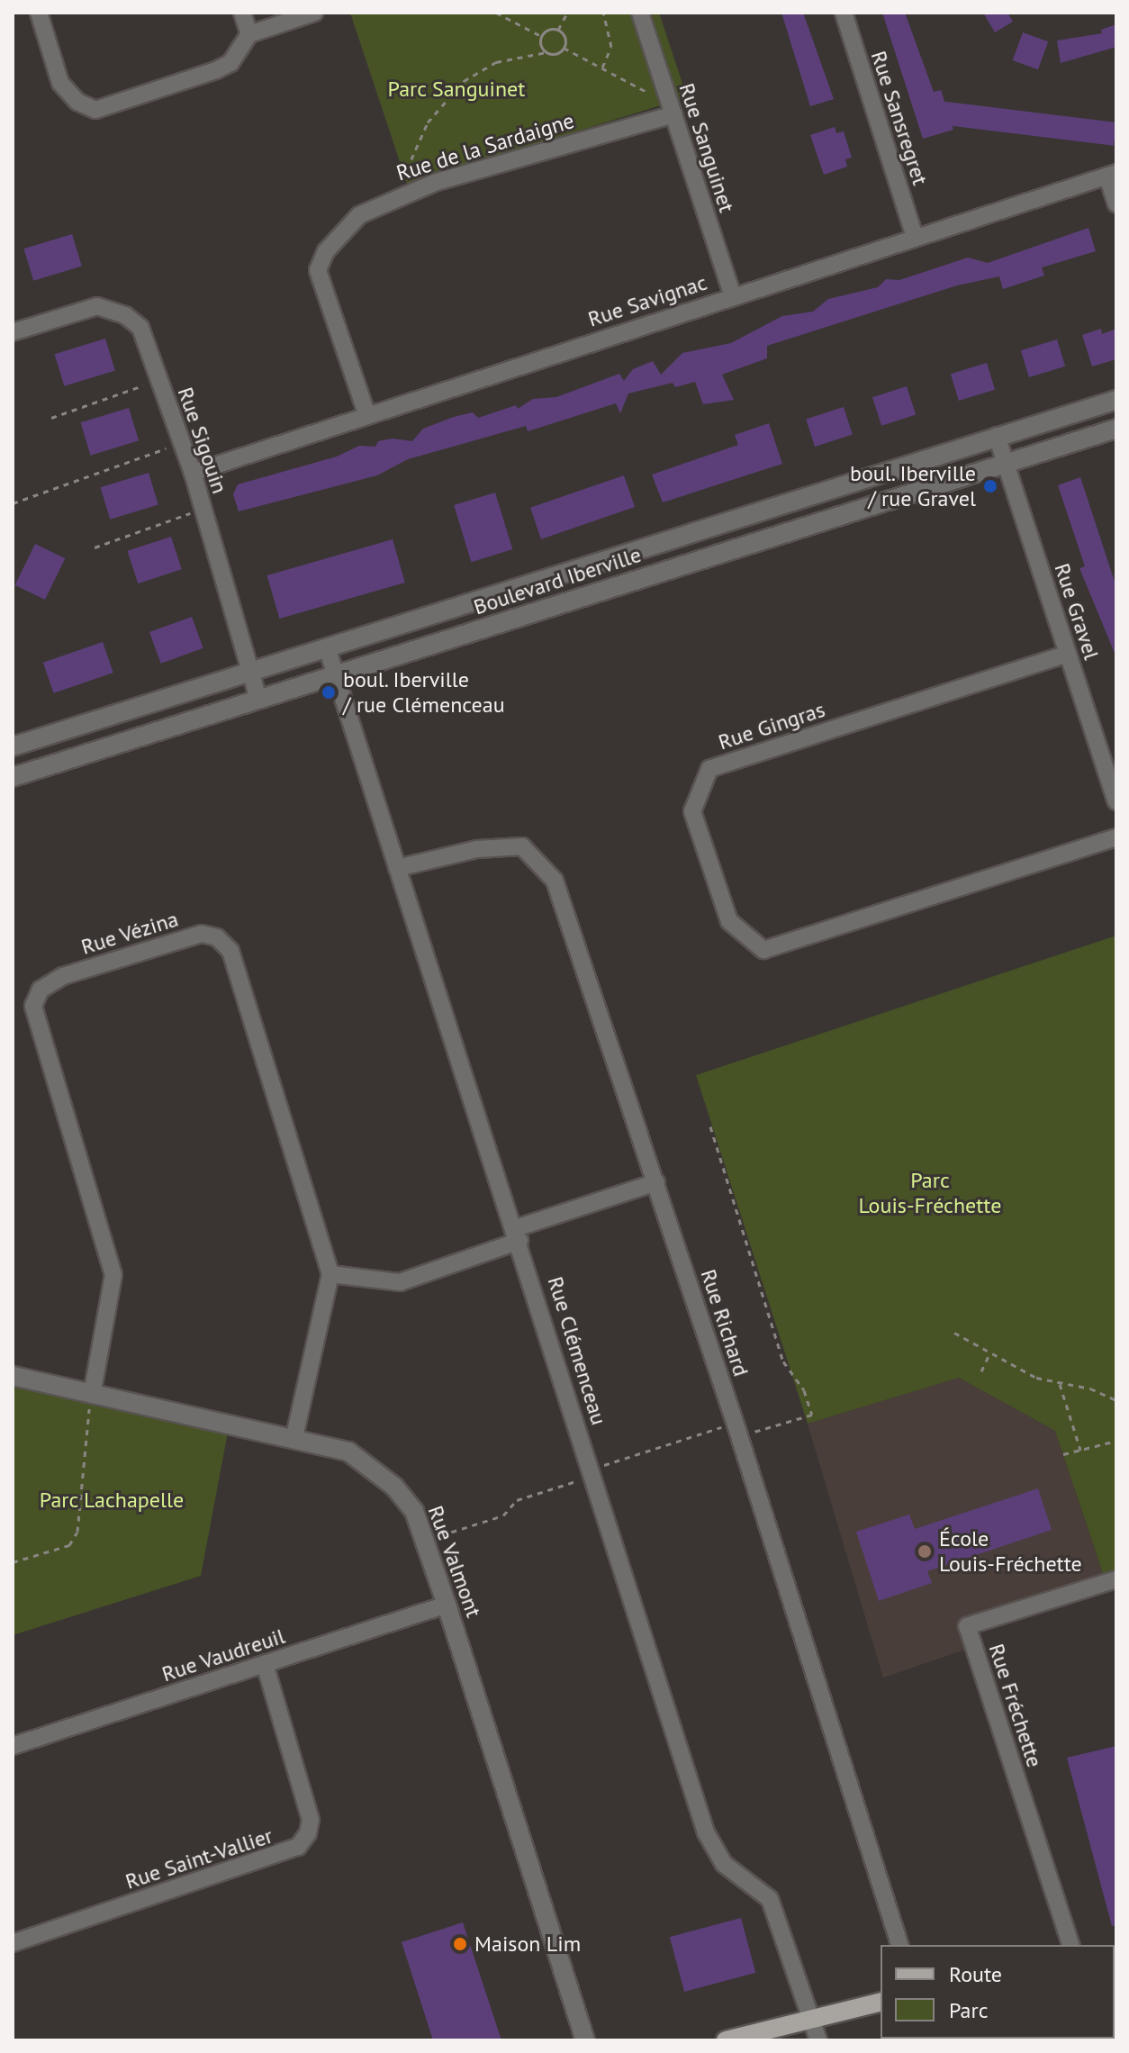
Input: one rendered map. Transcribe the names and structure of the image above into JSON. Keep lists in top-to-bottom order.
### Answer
{
  "streets": {
    "street": [
      "Rue Sansregret",
      "Rue de la Sardaigne",
      "Rue Sanguinet",
      "Rue Savignac",
      "Rue Sigouin",
      "Boulevard Iberville",
      "Rue Gravel",
      "Rue Gingras",
      "Rue Vézina",
      "Rue Richard",
      "Rue Clémenceau",
      "Rue Valmont",
      "Rue Vaudreuil",
      "Rue Fréchette",
      "Rue Saint-Vallier"
    ]
  },
  "crossings": [
    ["Rue Sansregret", "Rue Savignac"],
    ["Rue de la Sardaigne", "Rue Sanguinet"],
    ["Rue de la Sardaigne", "Rue Savignac"],
    ["Rue Sanguinet", "Rue Savignac"],
    ["Rue Savignac", "Rue Sigouin"],
    ["Rue Sigouin", "Boulevard Iberville"],
    ["Boulevard Iberville", "Rue Gravel"],
    ["Boulevard Iberville", "Rue Clémenceau"],
    ["Rue Gravel", "Rue Gingras"],
    ["Rue Vézina", "Rue Valmont"],
    ["Rue Richard", "Rue Clémenceau"],
    ["Rue Valmont", "Rue Vaudreuil"],
    ["Rue Vaudreuil", "Rue Saint-Vallier"]
  ],
  "parks": ["Parc Sanguinet", "Parc Louis-Fréchette", "Parc Lachapelle"],
  "places": [
    "boul. Iberville / rue Gravel",
    "boul. Iberville / rue Clémenceau",
    "École Louis-Fréchette",
    "Maison Lim"
  ],
  "legend": ["Route", "Parc"]
}
